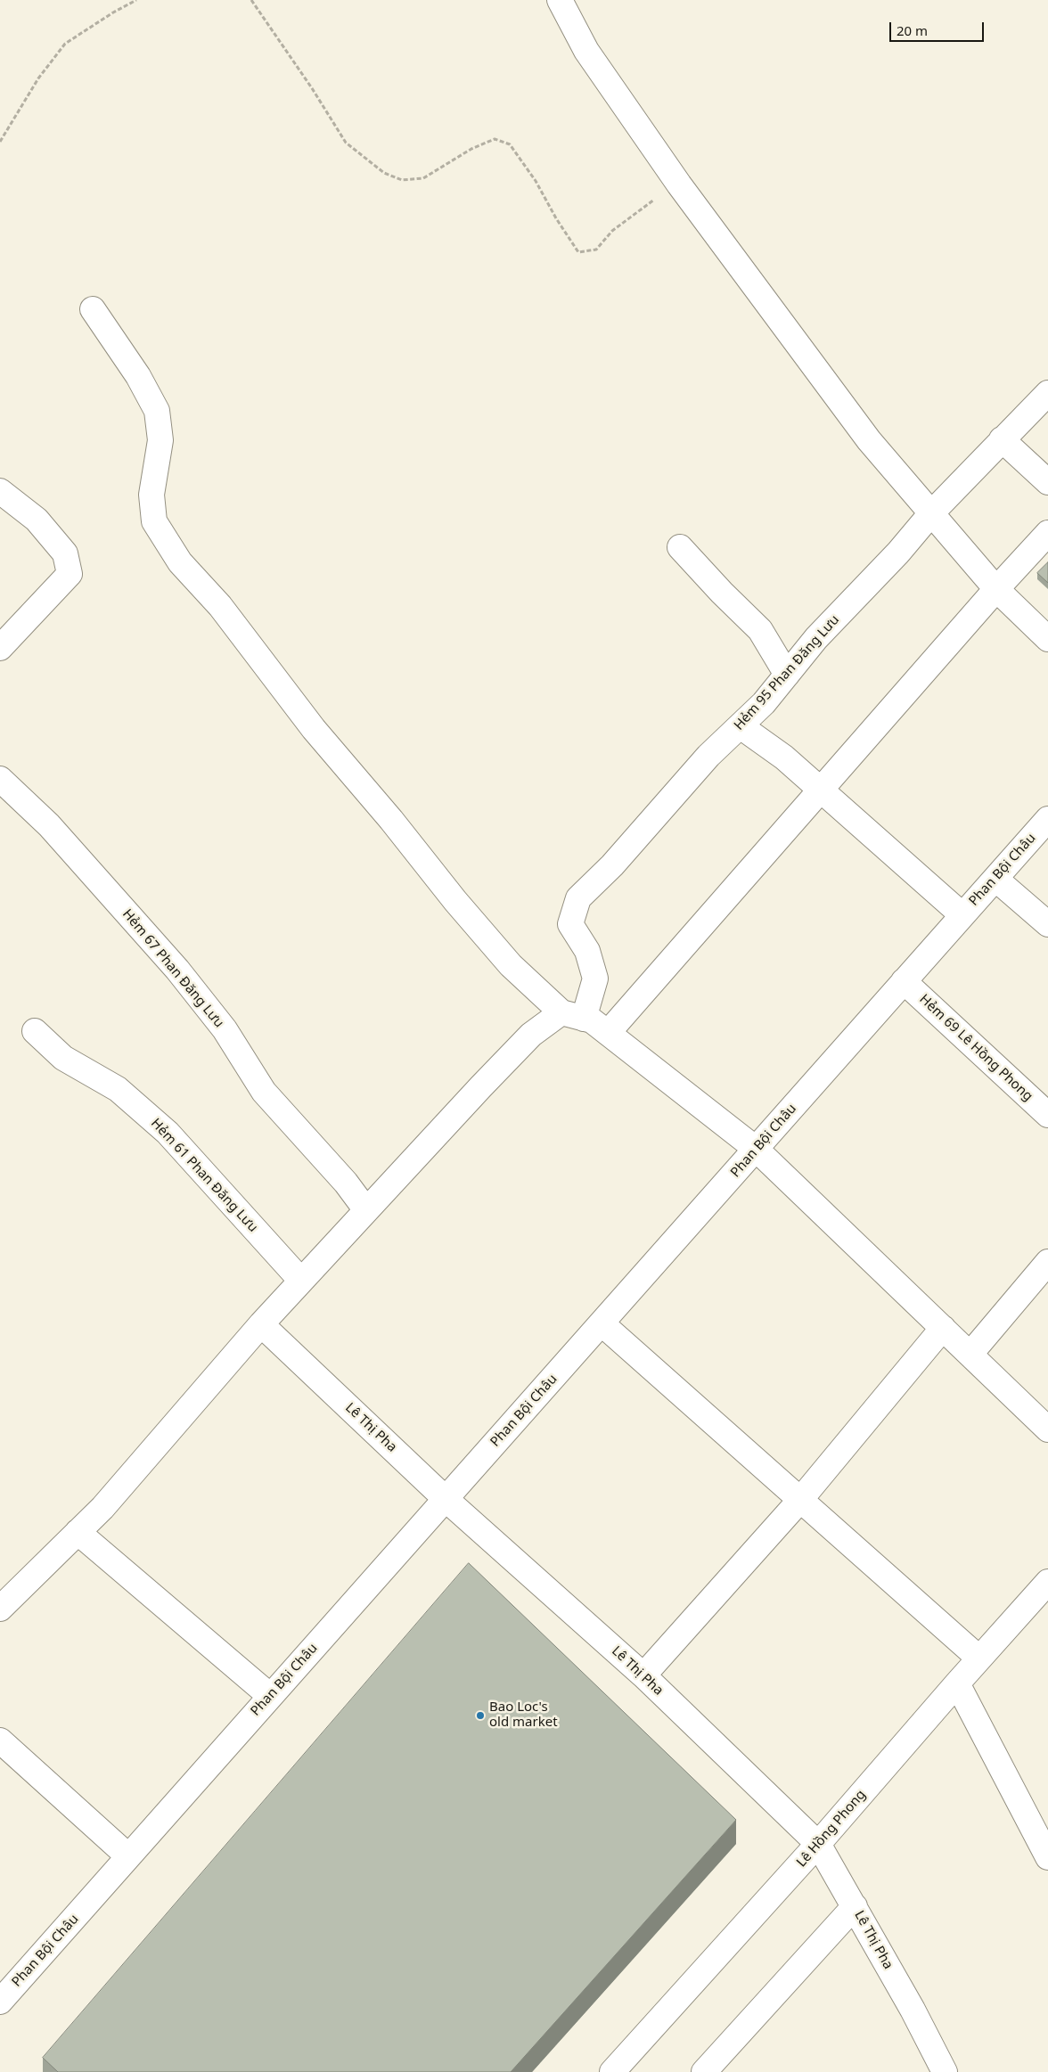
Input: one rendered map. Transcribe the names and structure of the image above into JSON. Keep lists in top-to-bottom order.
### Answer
{
  "streets": {
    "street": [
      "Hẻm 95 Phan Đăng Lưu",
      "Phan Bội Châu",
      "Hẻm 67 Phan Đăng Lưu",
      "Hẻm 69 Lê Hồng Phong",
      "Hẻm 61 Phan Đăng Lưu",
      "Lê Thị Pha",
      "Lê Hồng Phong"
    ]
  },
  "crossings": [
    ["Phan Bội Châu", "Hẻm 69 Lê Hồng Phong"],
    ["Phan Bội Châu", "Lê Thị Pha"],
    ["Lê Thị Pha", "Lê Hồng Phong"]
  ],
  "places": ["Bao Loc's old market"],
  "scale_bar": "20 m"
}
